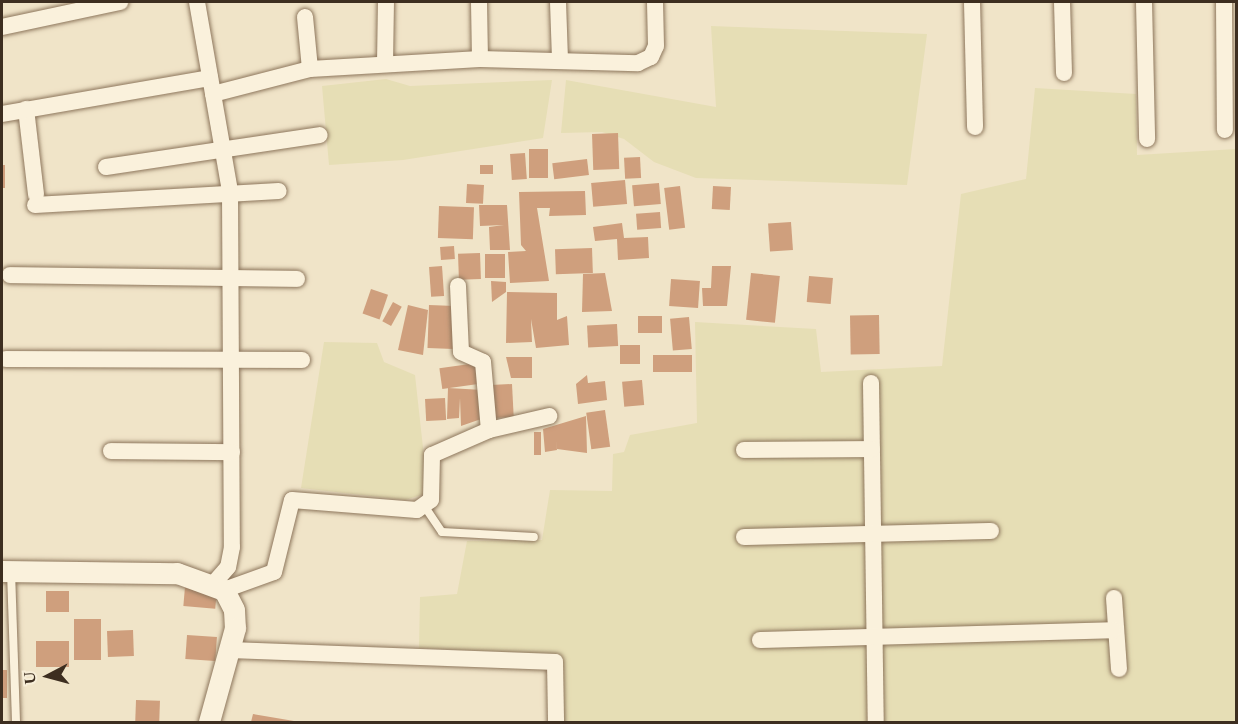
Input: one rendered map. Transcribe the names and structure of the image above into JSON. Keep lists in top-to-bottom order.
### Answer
{
  "north": "left"
}
